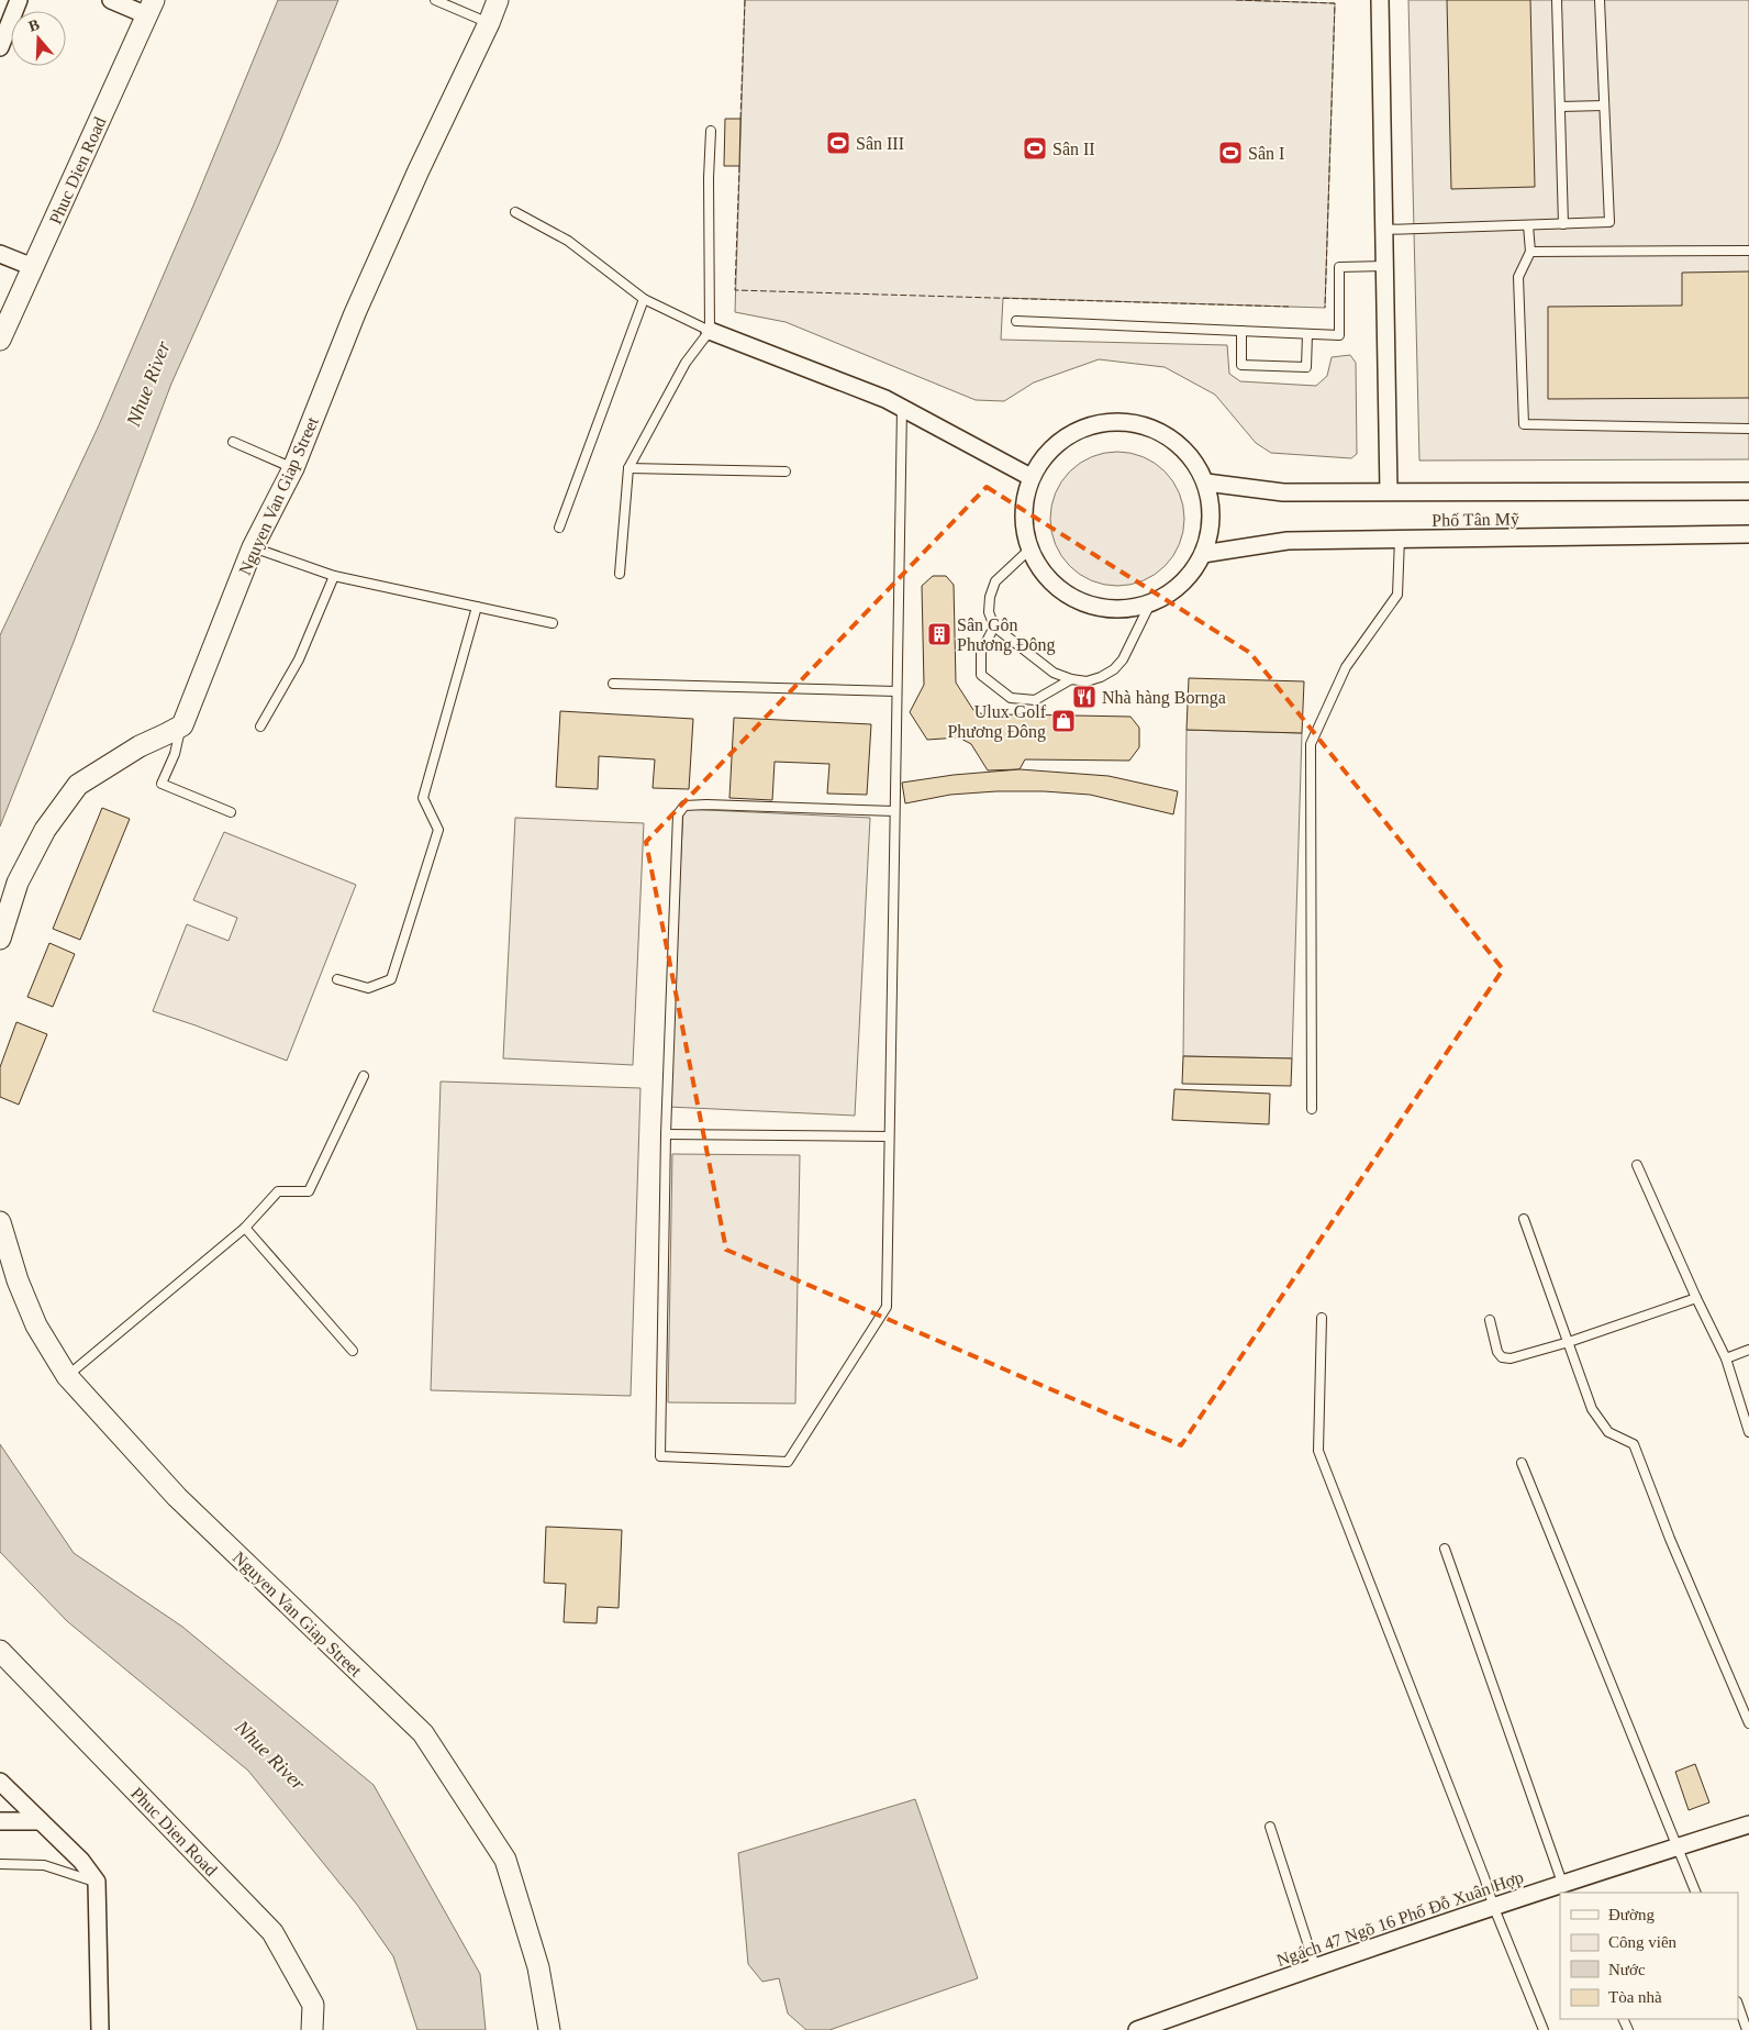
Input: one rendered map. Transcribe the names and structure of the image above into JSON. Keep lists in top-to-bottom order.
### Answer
{
  "streets": {
    "street": [
      "Phuc Dien Road",
      "Nguyen Van Giap Street",
      "Phố Tân Mỹ",
      "Ngách 47 Ngõ 16 Phố Đỗ Xuân Hợp"
    ]
  },
  "water": ["Nhue River"],
  "places": {
    "sports": ["Sân III", "Sân II", "Sân I"],
    "building": ["Sân Gôn Phương Đông"],
    "restaurant": ["Nhà hàng Bornga"],
    "shop": ["Ulux Golf Phương Đông"]
  },
  "legend": [
    "Đường",
    "Công viên",
    "Nước",
    "Tòa nhà"
  ],
  "north": "top"
}
